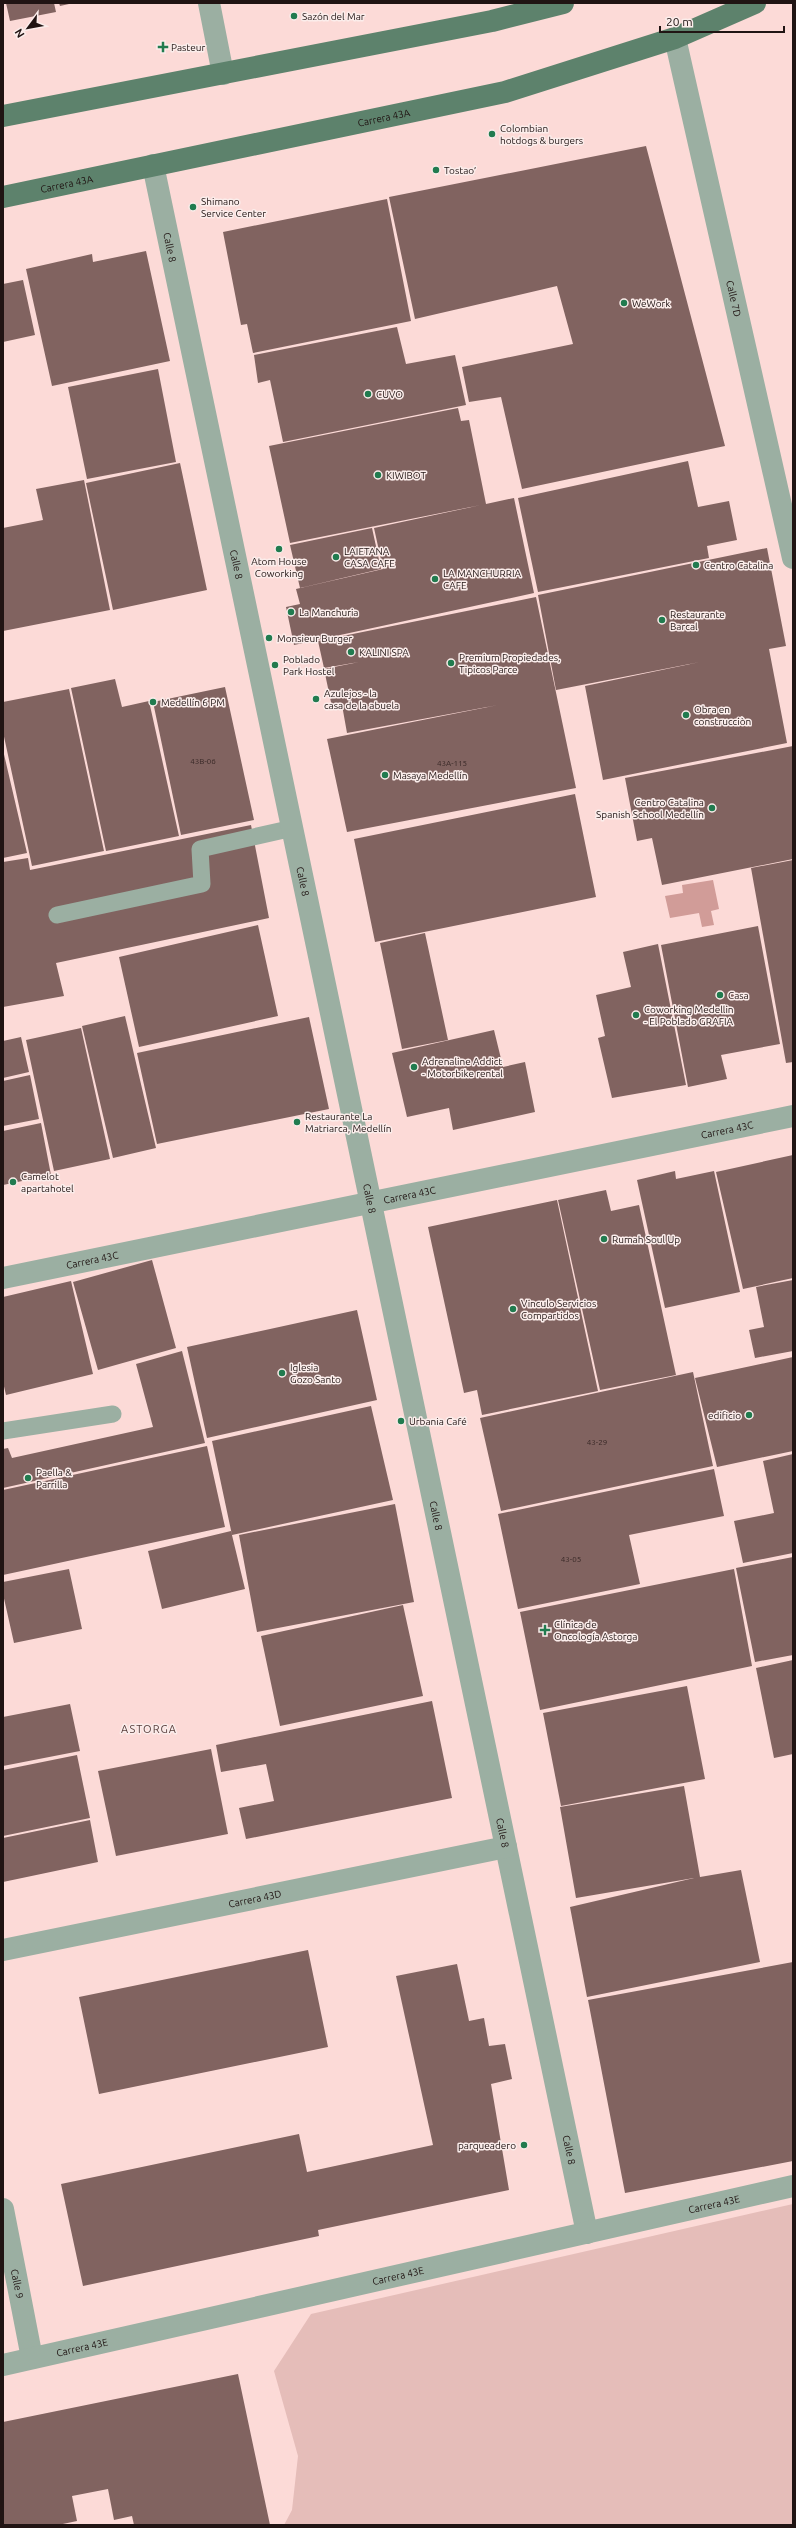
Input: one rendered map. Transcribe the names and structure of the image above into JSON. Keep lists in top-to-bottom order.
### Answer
{
  "streets": {
    "main road": ["Carrera 43A"],
    "street": [
      "Calle 8",
      "Calle 7D",
      "Carrera 43C",
      "Carrera 43D",
      "Carrera 43E",
      "Calle 9"
    ]
  },
  "crossings": [
    ["Carrera 43A", "Calle 8"],
    ["Carrera 43A", "Calle 7D"],
    ["Calle 8", "Carrera 43C"],
    ["Calle 8", "Carrera 43D"],
    ["Calle 8", "Carrera 43E"],
    ["Carrera 43E", "Calle 9"]
  ],
  "districts": ["ASTORGA"],
  "places": {
    "other": [
      "Sazón del Mar",
      "Colombian hotdogs & burgers",
      "Tostao’",
      "Shimano Service Center",
      "WeWork",
      "CUVO",
      "KIWIBOT",
      "Atom House Coworking",
      "LAIETANA CASA CAFE",
      "Centro Catalina",
      "LA MANCHURRIA CAFE",
      "La Manchuria",
      "Restaurante Barcal",
      "Monsieur Burger",
      "KALINI SPA",
      "Premium Propiedades, Tipicos Parce",
      "Poblado Park Hostel",
      "Azulejos - la casa de la abuela",
      "Medellín 6 PM",
      "Obra en construcciòn",
      "Masaya Medellín",
      "Centro Catalina Spanish School Medellín",
      "Casa",
      "Coworking Medellin - El Poblado GRAFIA",
      "Adrenaline Addict - Motorbike rental",
      "Restaurante La Matriarca, Medellín",
      "Camelot apartahotel",
      "Rumah Soul Up",
      "Vinculo Servicios Compartidos",
      "Iglesia Gozo Santo",
      "edificio",
      "Urbania Café",
      "Paella & Parrilla",
      "parqueadero"
    ],
    "health": ["Pasteur", "Clínica de Oncología Astorga"]
  },
  "house_numbers": [
    "43B-06",
    "43A-115",
    "43-29",
    "43-05"
  ],
  "scale_bar": "20 m",
  "north": "bottom left"
}
